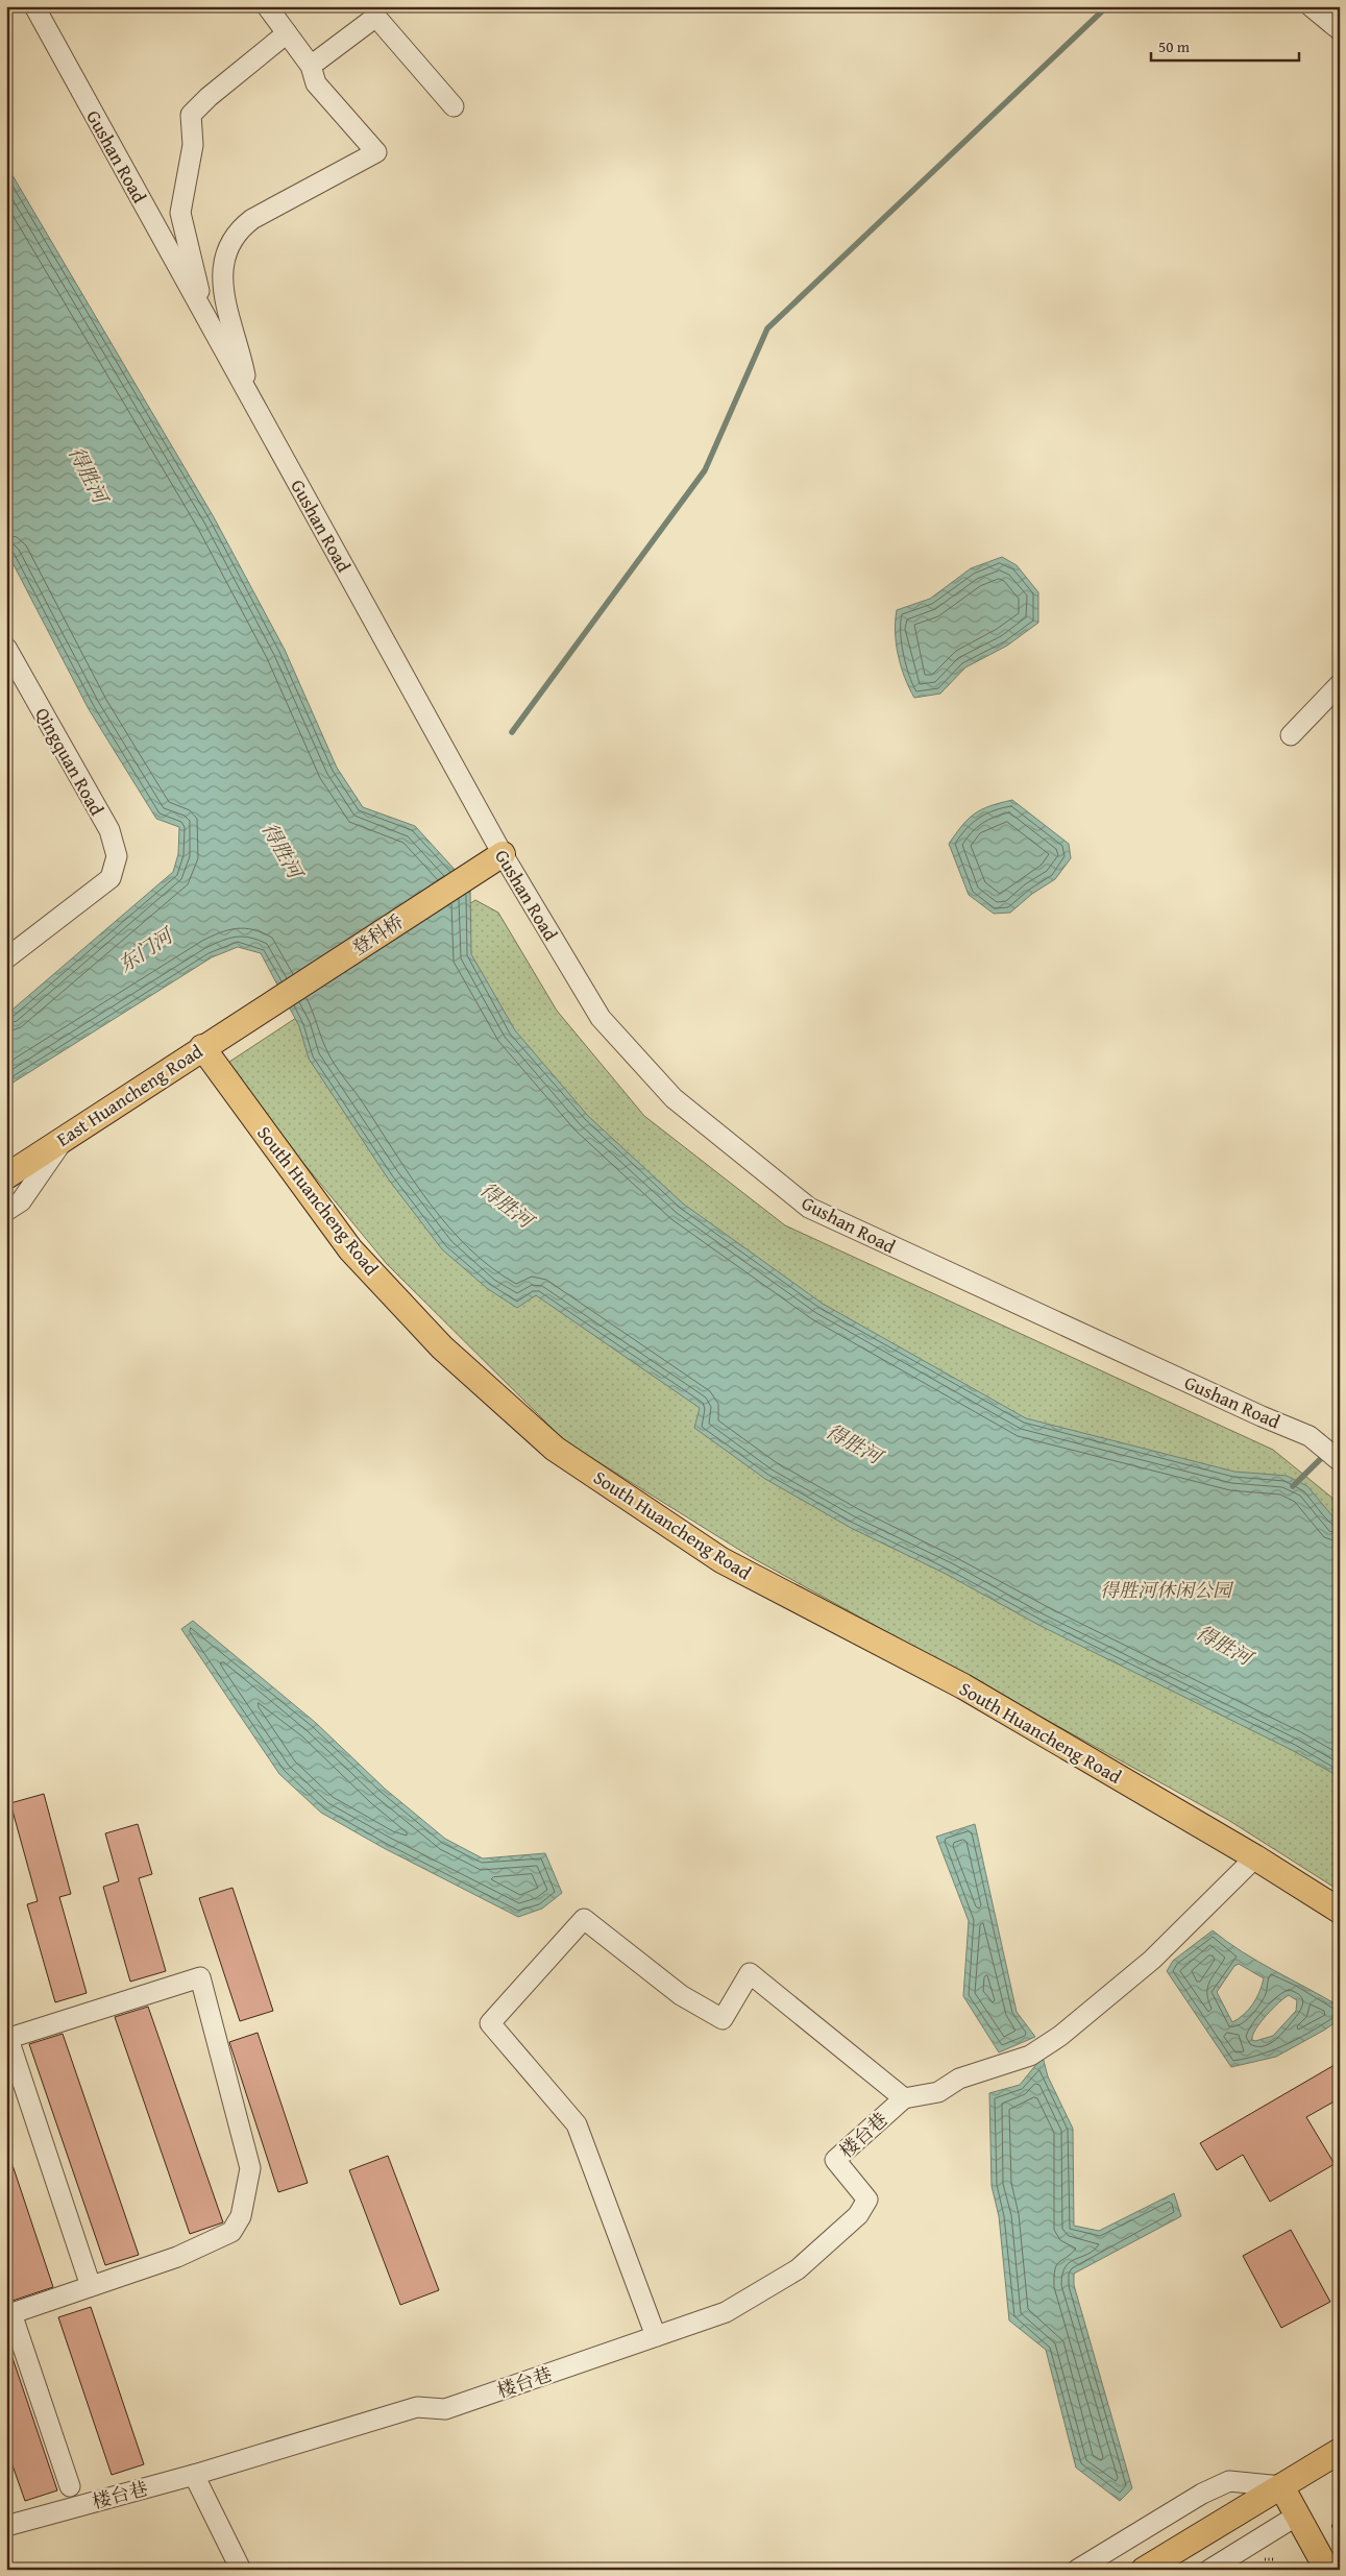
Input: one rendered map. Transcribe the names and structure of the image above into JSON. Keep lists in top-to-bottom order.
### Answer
{
  "streets": {
    "main road": ["登科桥", "East Huancheng Road", "South Huancheng Road"],
    "street": ["Gushan Road", "Qingquan Road", "楼台巷"]
  },
  "crossings": [
    ["Gushan Road", "登科桥"],
    ["登科桥", "East Huancheng Road"],
    ["East Huancheng Road", "South Huancheng Road"]
  ],
  "water": ["得胜河", "东门河"],
  "parks": ["得胜河休闲公园"],
  "scale_bar": "50 m"
}
